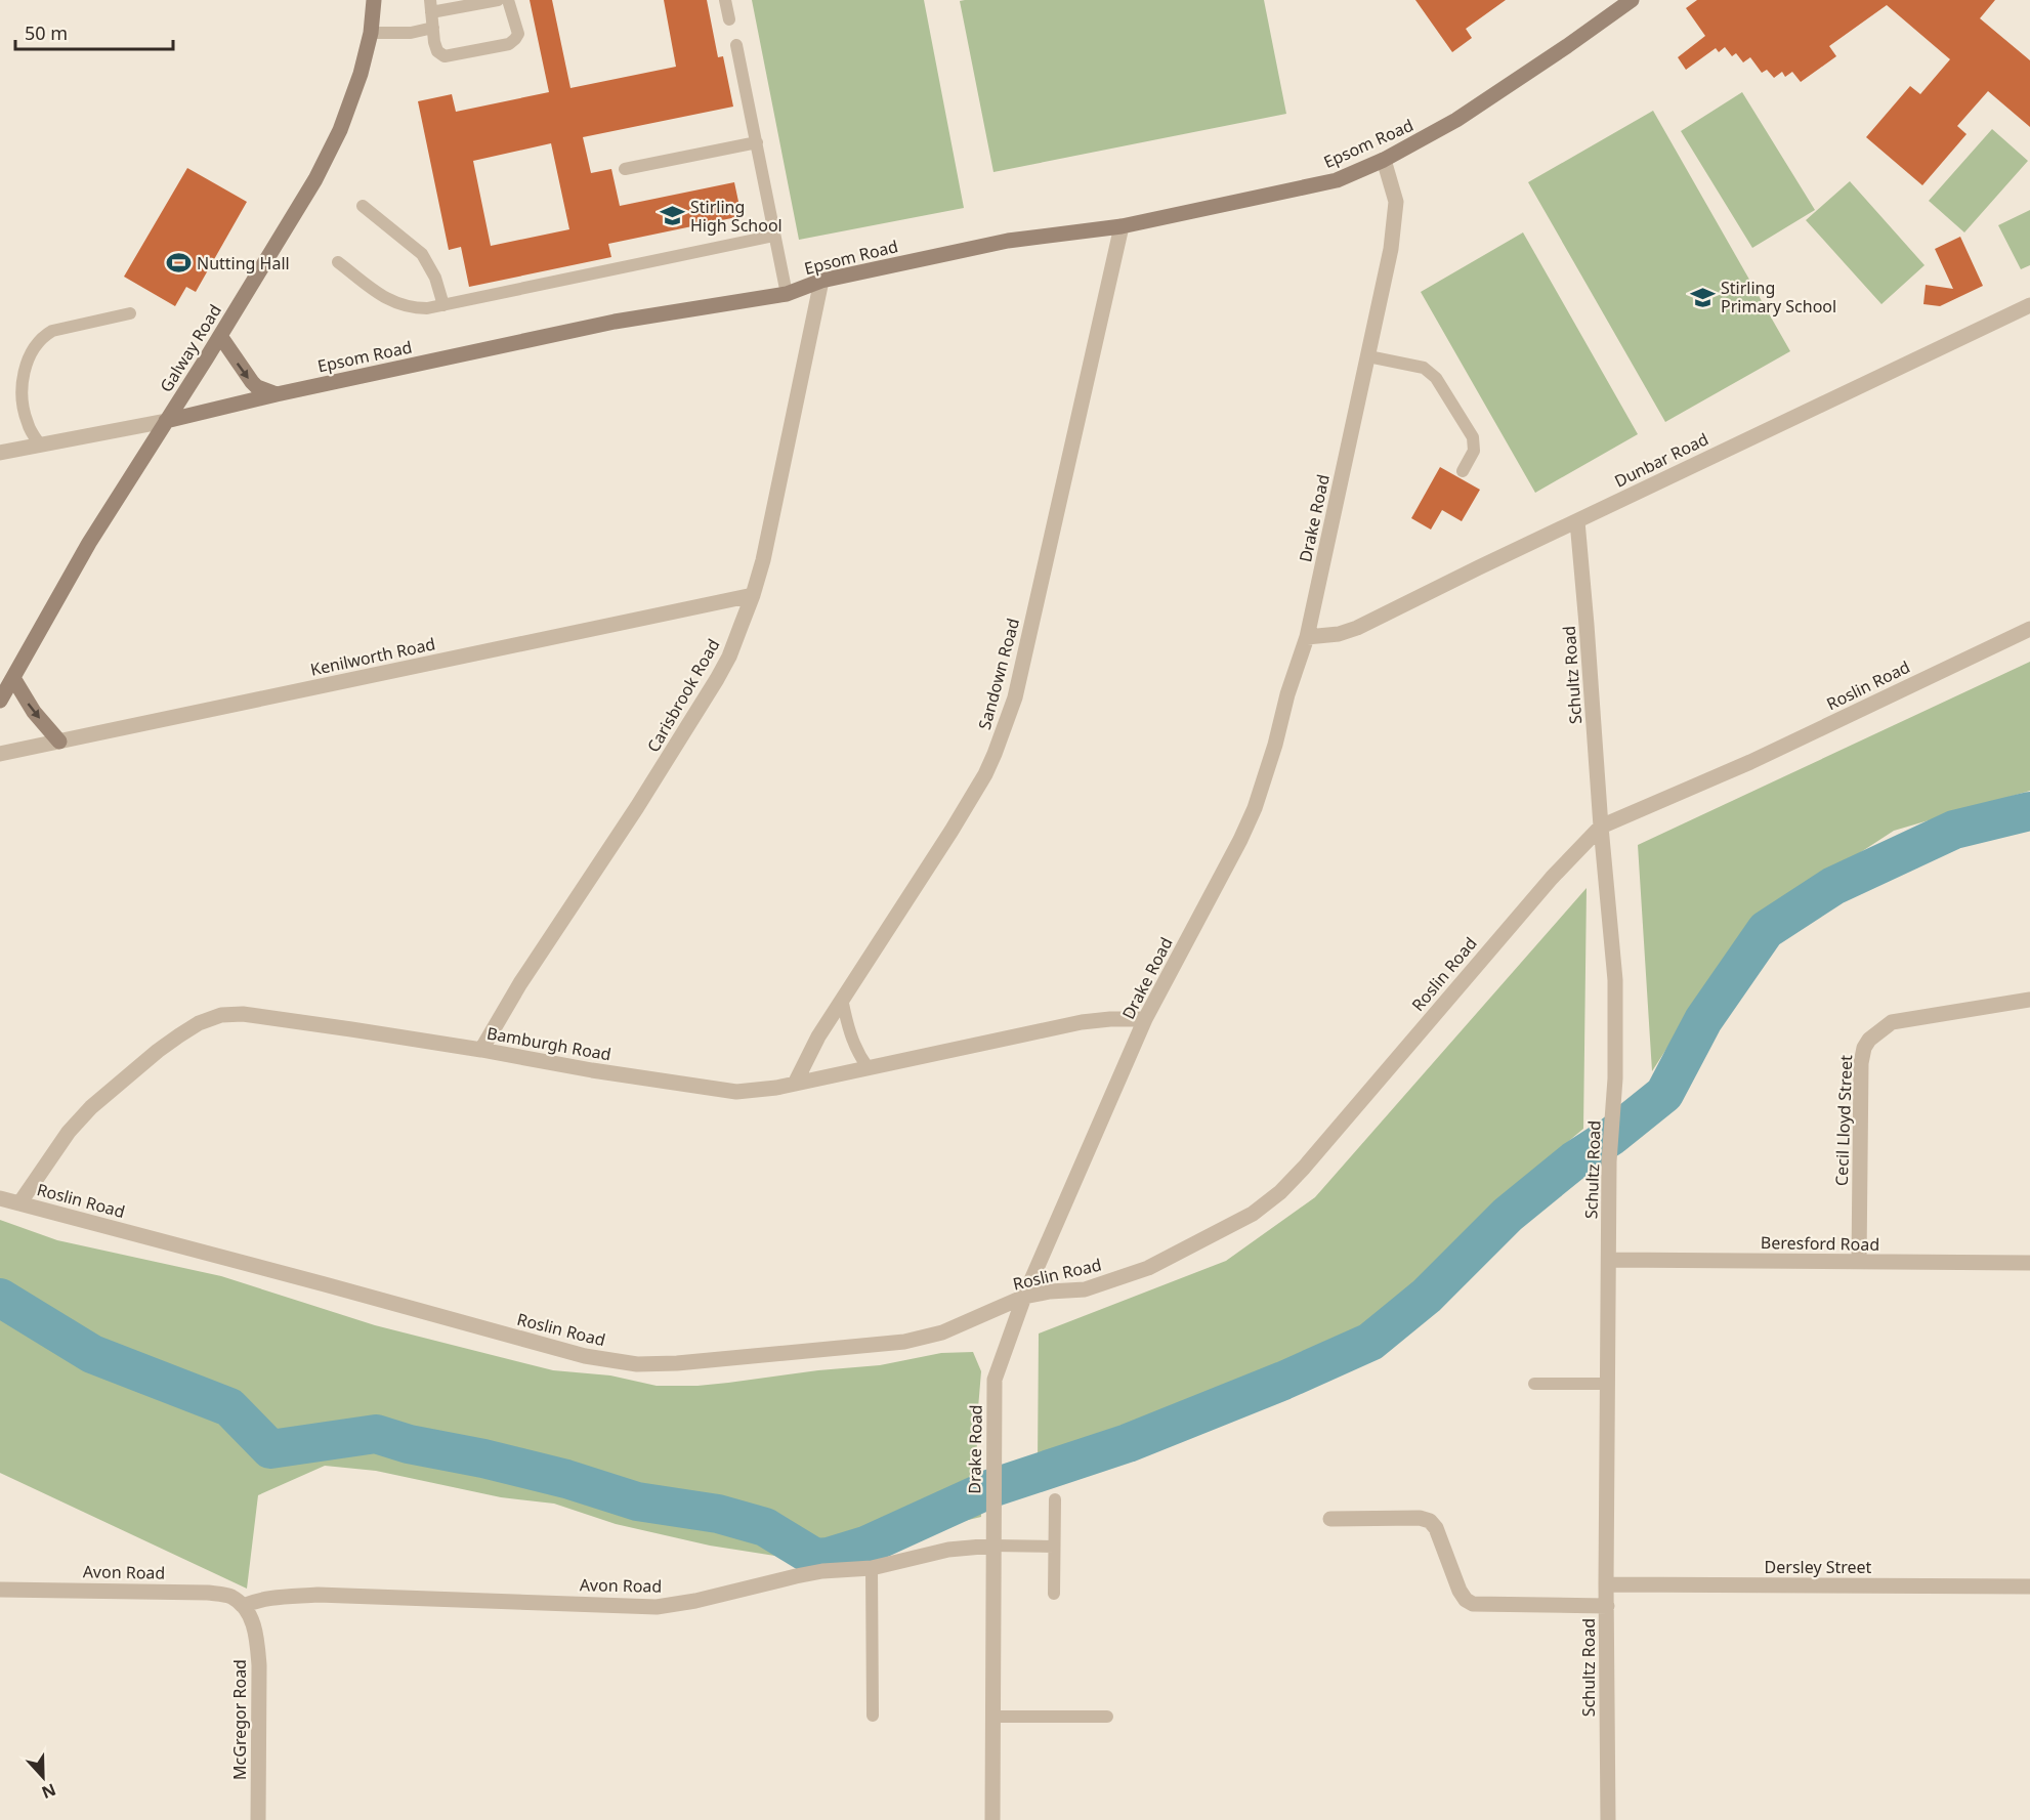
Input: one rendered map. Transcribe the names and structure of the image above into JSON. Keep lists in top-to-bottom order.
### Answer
{
  "streets": {
    "street": [
      "Epsom Road",
      "Galway Road",
      "Dunbar Road",
      "Drake Road",
      "Kenilworth Road",
      "Sandown Road",
      "Schultz Road",
      "Roslin Road",
      "Carisbrook Road",
      "Bamburgh Road",
      "Cecil Lloyd Street",
      "Beresford Road",
      "Dersley Street",
      "Avon Road",
      "McGregor Road"
    ]
  },
  "crossings": [
    ["Epsom Road", "Galway Road"],
    ["Epsom Road", "Drake Road"],
    ["Epsom Road", "Sandown Road"],
    ["Epsom Road", "Carisbrook Road"],
    ["Dunbar Road", "Drake Road"],
    ["Dunbar Road", "Schultz Road"],
    ["Drake Road", "Roslin Road"],
    ["Drake Road", "Bamburgh Road"],
    ["Drake Road", "Avon Road"],
    ["Kenilworth Road", "Carisbrook Road"],
    ["Sandown Road", "Bamburgh Road"],
    ["Schultz Road", "Roslin Road"],
    ["Schultz Road", "Beresford Road"],
    ["Schultz Road", "Dersley Street"],
    ["Roslin Road", "Bamburgh Road"],
    ["Carisbrook Road", "Bamburgh Road"],
    ["Cecil Lloyd Street", "Beresford Road"],
    ["Avon Road", "McGregor Road"]
  ],
  "places": {
    "school or university": ["Stirling High School", "Stirling Primary School"],
    "sports": ["Nutting Hall"]
  },
  "scale_bar": "50 m",
  "north": "bottom"
}
